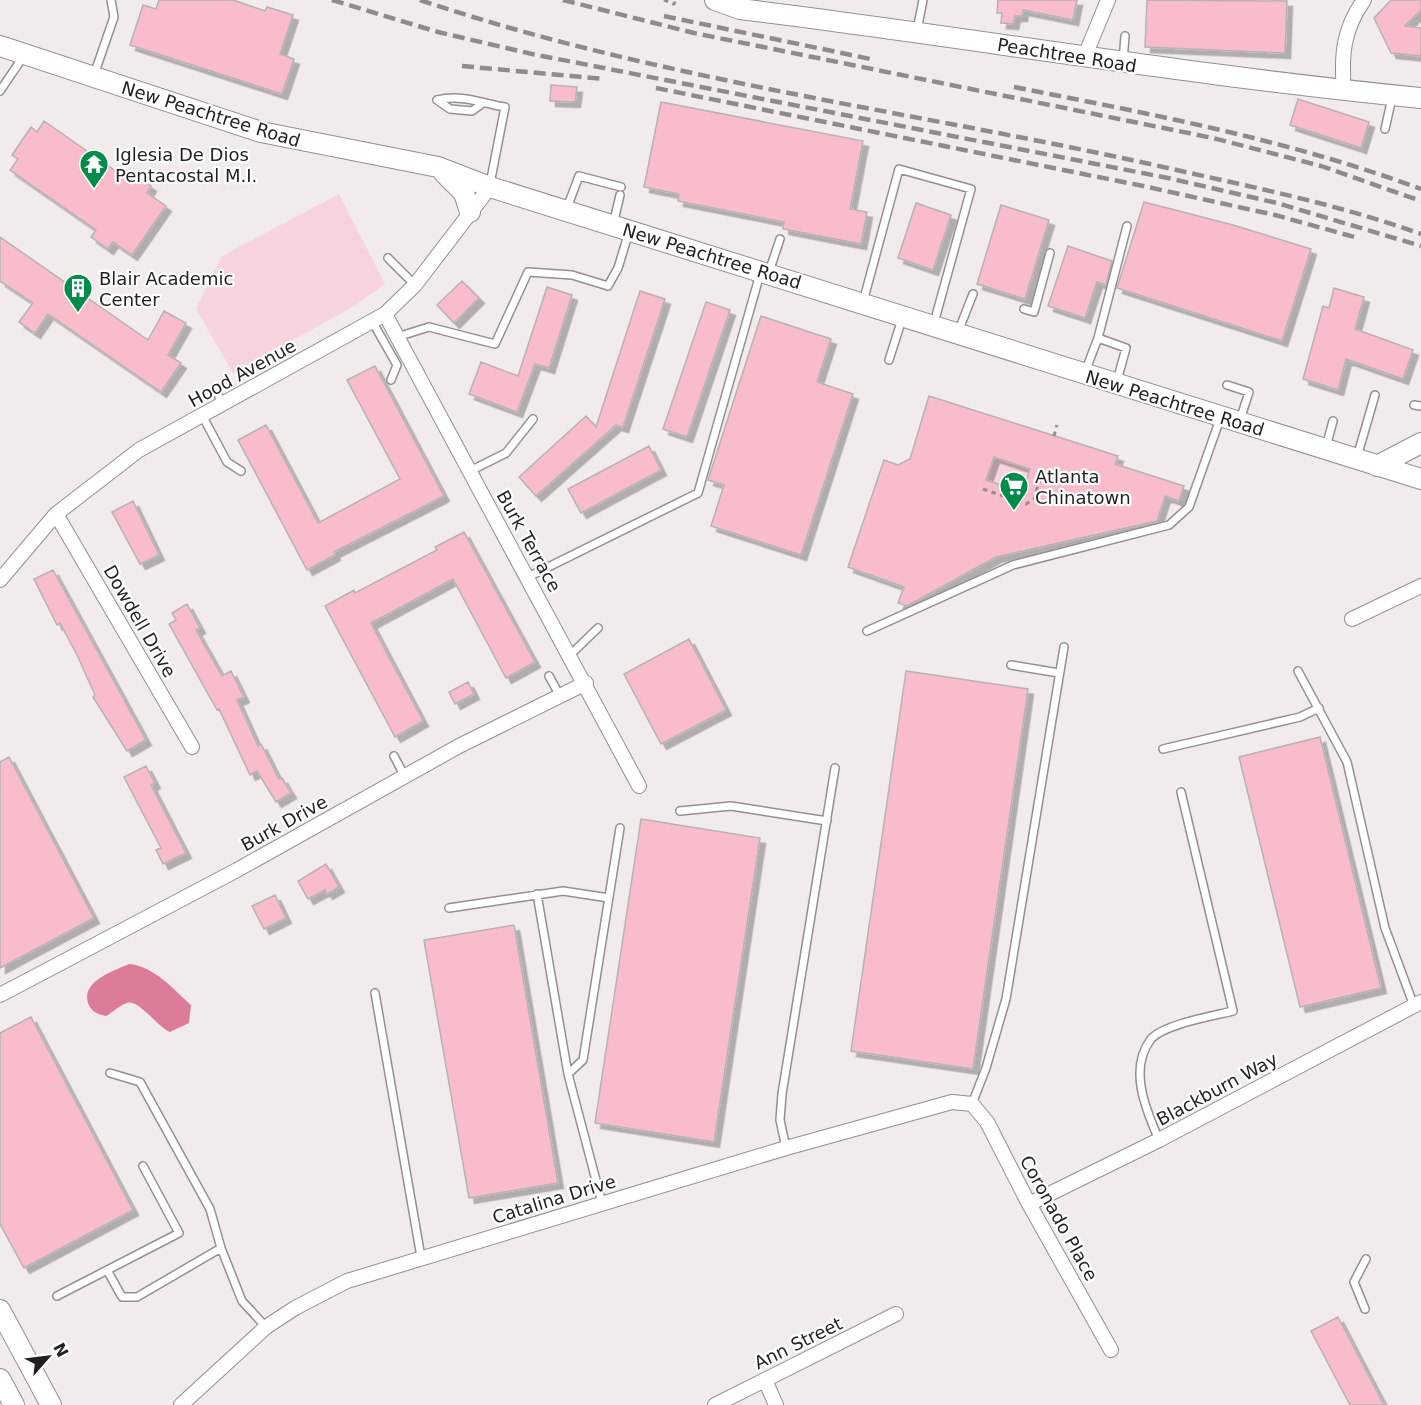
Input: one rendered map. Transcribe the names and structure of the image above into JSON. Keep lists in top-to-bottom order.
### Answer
{
  "streets": {
    "street": [
      "Peachtree Road",
      "New Peachtree Road",
      "Hood Avenue",
      "Burk Terrace",
      "Dowdell Drive",
      "Burk Drive",
      "Blackburn Way",
      "Catalina Drive",
      "Coronado Place",
      "Ann Street"
    ]
  },
  "crossings": [
    ["New Peachtree Road", "Hood Avenue"],
    ["Hood Avenue", "Burk Terrace"],
    ["Hood Avenue", "Dowdell Drive"],
    ["Burk Terrace", "Burk Drive"],
    ["Blackburn Way", "Coronado Place"],
    ["Catalina Drive", "Coronado Place"]
  ],
  "places": {
    "temple": ["Iglesia De Dios Pentacostal M.I."],
    "building": ["Blair Academic Center"],
    "supermarket": ["Atlanta Chinatown"]
  },
  "north": "top right"
}
